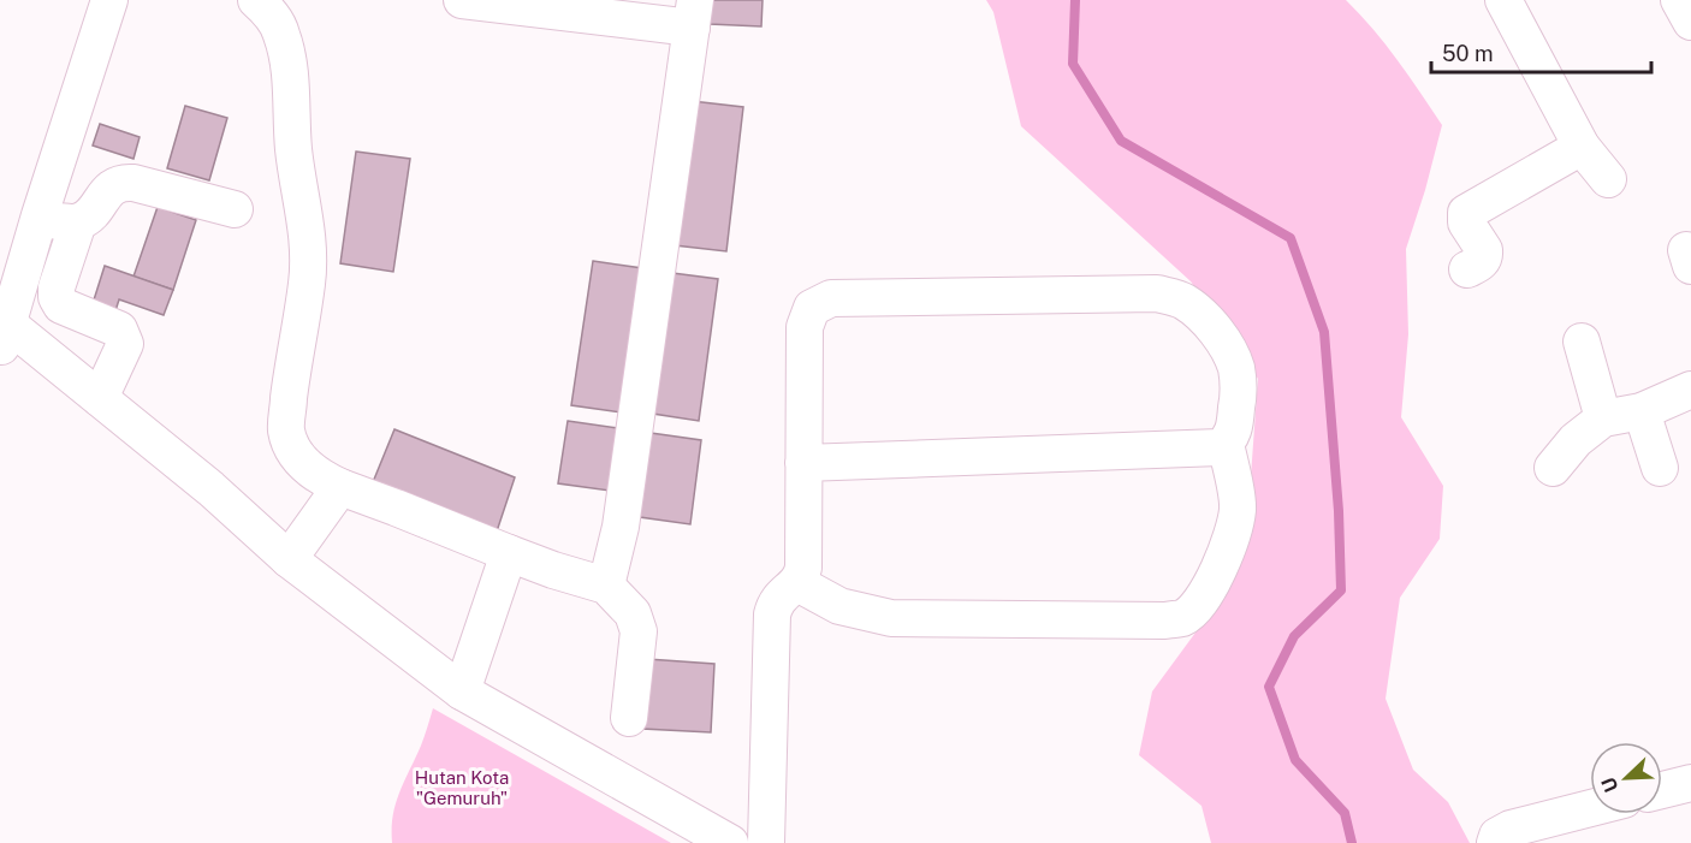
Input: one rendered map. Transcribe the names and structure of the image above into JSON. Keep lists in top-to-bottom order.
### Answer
{
  "parks": ["Hutan Kota \"Gemuruh\""],
  "scale_bar": "50 m",
  "north": "bottom left"
}
